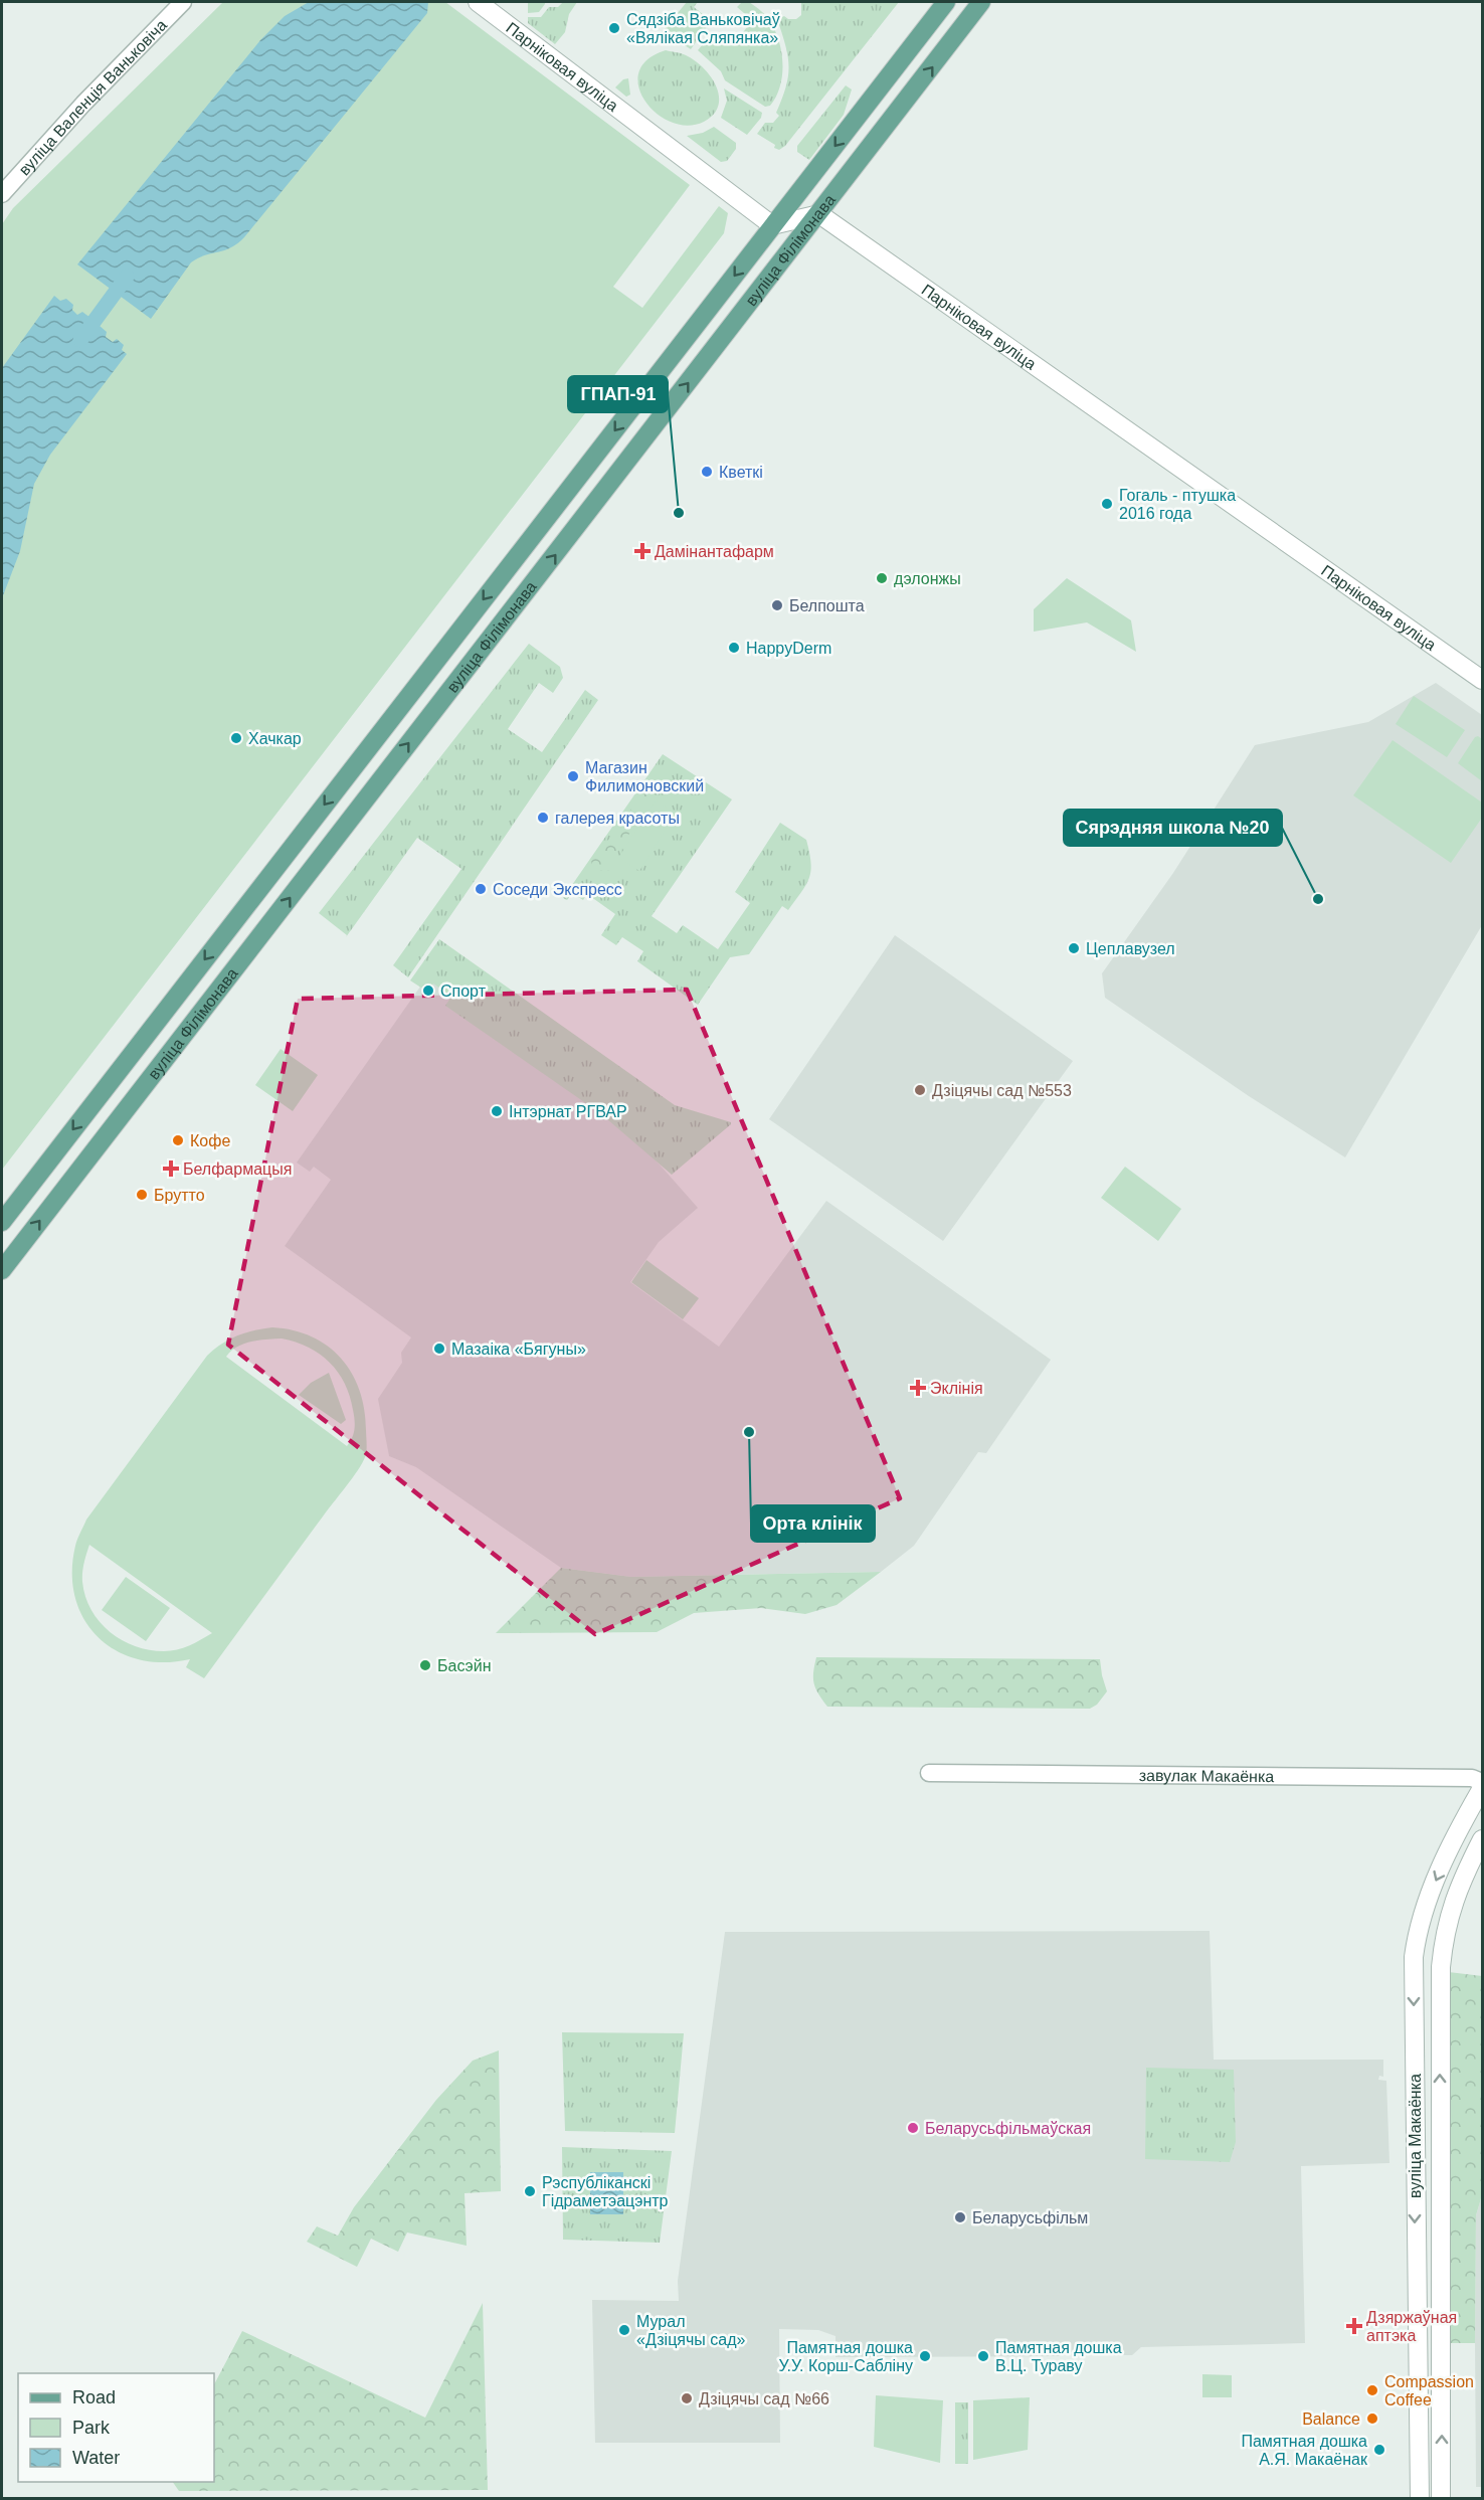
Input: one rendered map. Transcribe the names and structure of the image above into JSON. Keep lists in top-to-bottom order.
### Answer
{
  "streets": {
    "main road": ["вуліца Філімонава"],
    "street": [
      "Парніковая вуліца",
      "вуліца Валенція Ваньковіча",
      "завулак Макаёнка",
      "вуліца Макаёнка"
    ]
  },
  "crossings": [
    ["Парніковая вуліца", "вуліца Філімонава"]
  ],
  "places": {
    "other": [
      "Сядзіба Ваньковічаў «Вялікая Сляпянка»",
      "Кветкі",
      "Гогаль - птушка 2016 года",
      "ГПАП-91",
      "дэлонжы",
      "Белпошта",
      "HappyDerm",
      "Хачкар",
      "Магазин Филимоновский",
      "галерея красоты",
      "Соседи Экспресс",
      "Сярэдняя школа №20",
      "Цеплавузел",
      "Спорт",
      "Дзіцячы сад №553",
      "Інтэрнат РГВАР",
      "Кофе",
      "Брутто",
      "Мазаіка «Бягуны»",
      "Орта клінік",
      "Басэйн",
      "Беларусьфільмаўская",
      "Рэспубліканскі Гідраметэацэнтр",
      "Беларусьфільм",
      "Мурал «Дзіцячы сад»",
      "Памятная дошка У.У. Корш-Сабліну",
      "Памятная дошка В.Ц. Тураву",
      "Compassion Coffee",
      "Дзіцячы сад №66",
      "Balance",
      "Памятная дошка А.Я. Макаёнак"
    ],
    "health": [
      "Дамінантафарм",
      "Белфармацыя",
      "Эклінія",
      "Дзяржаўная аптэка"
    ]
  },
  "legend": ["Road", "Park", "Water"]
}
